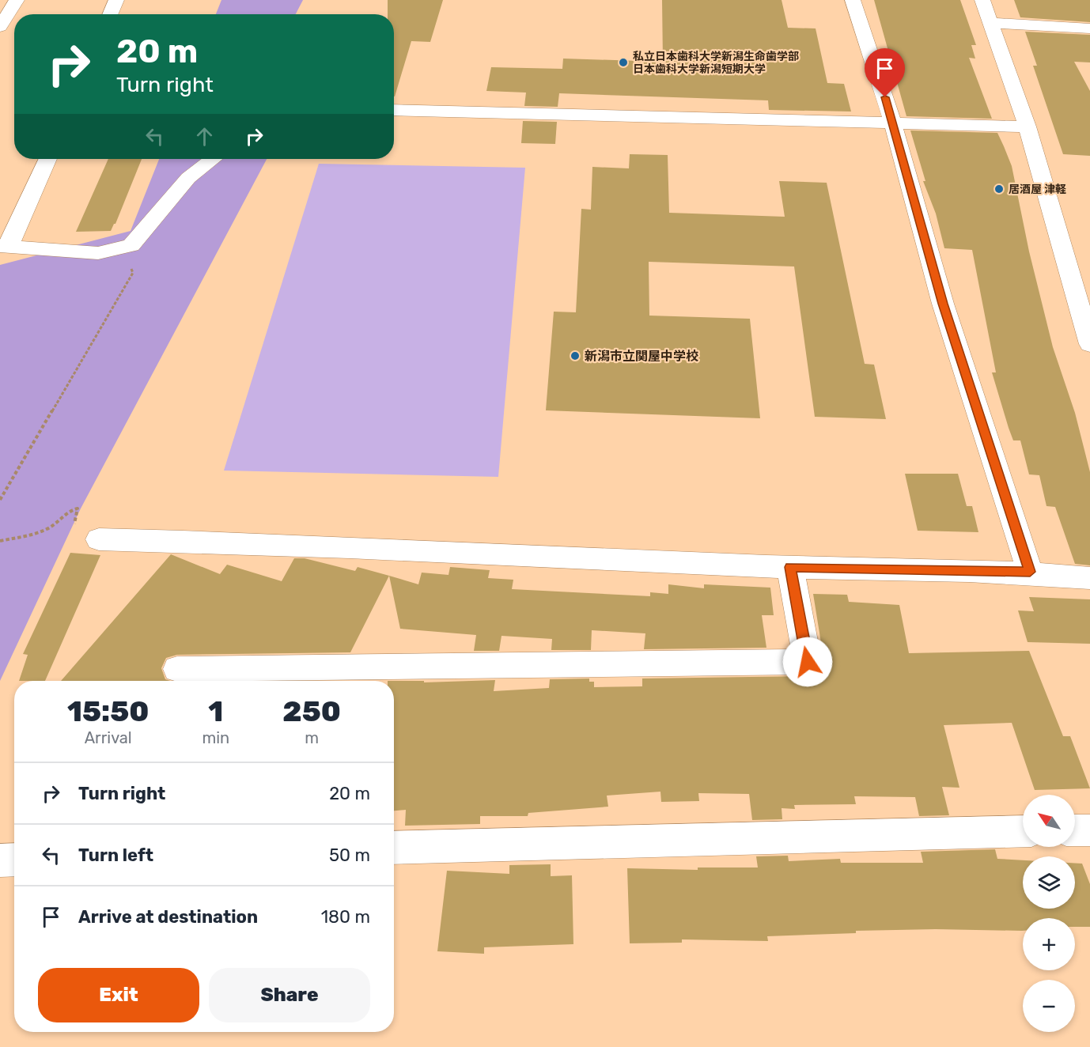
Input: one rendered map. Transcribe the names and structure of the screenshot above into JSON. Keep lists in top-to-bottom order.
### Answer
{
  "places": ["私立日本歯科大学新潟生命歯学部 日本歯科大学新潟短期大学", "居酒屋 津軽", "新潟市立関屋中学校"],
  "north": "top left",
  "page": {
    "turn": ["20 m", "Turn right"],
    "eta": [
      "15:50",
      "Arrival",
      "1",
      "min",
      "250",
      "m"
    ],
    "list": [
      {
        "name": "Turn right",
        "value": "20 m"
      },
      {
        "name": "Turn left",
        "value": "50 m"
      },
      {
        "name": "Arrive at destination",
        "value": "180 m"
      }
    ],
    "map_buttons": ["+", "−"],
    "buttons": ["Exit", "Share"]
  }
}
